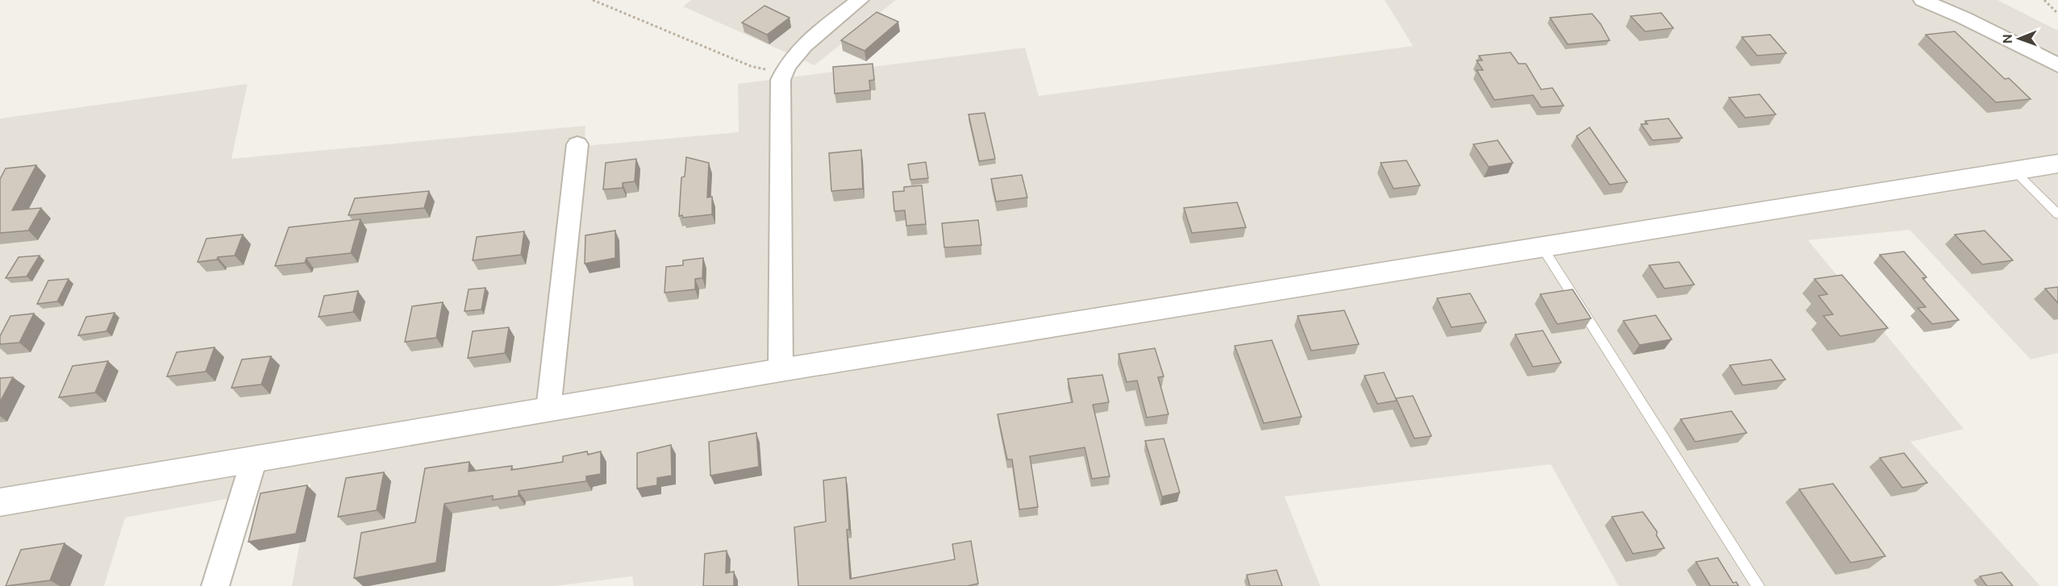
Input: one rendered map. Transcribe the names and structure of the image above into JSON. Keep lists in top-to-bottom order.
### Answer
{
  "north": "left"
}
